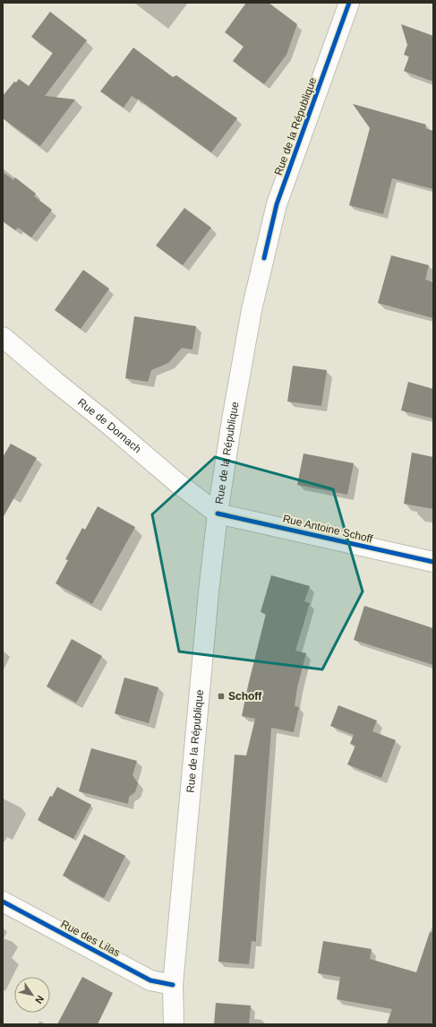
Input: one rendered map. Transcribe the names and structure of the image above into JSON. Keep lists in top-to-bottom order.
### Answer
{
  "streets": {
    "main road": [
      "Rue de la République",
      "Rue de Dornach",
      "Rue Antoine Schoff",
      "Rue des Lilas"
    ]
  },
  "crossings": [
    ["Rue de la République", "Rue de Dornach"],
    ["Rue de la République", "Rue Antoine Schoff"],
    ["Rue de la République", "Rue des Lilas"],
    ["Rue de Dornach", "Rue Antoine Schoff"]
  ],
  "places": {
    "transit": ["Schoff"]
  },
  "north": "bottom right"
}
